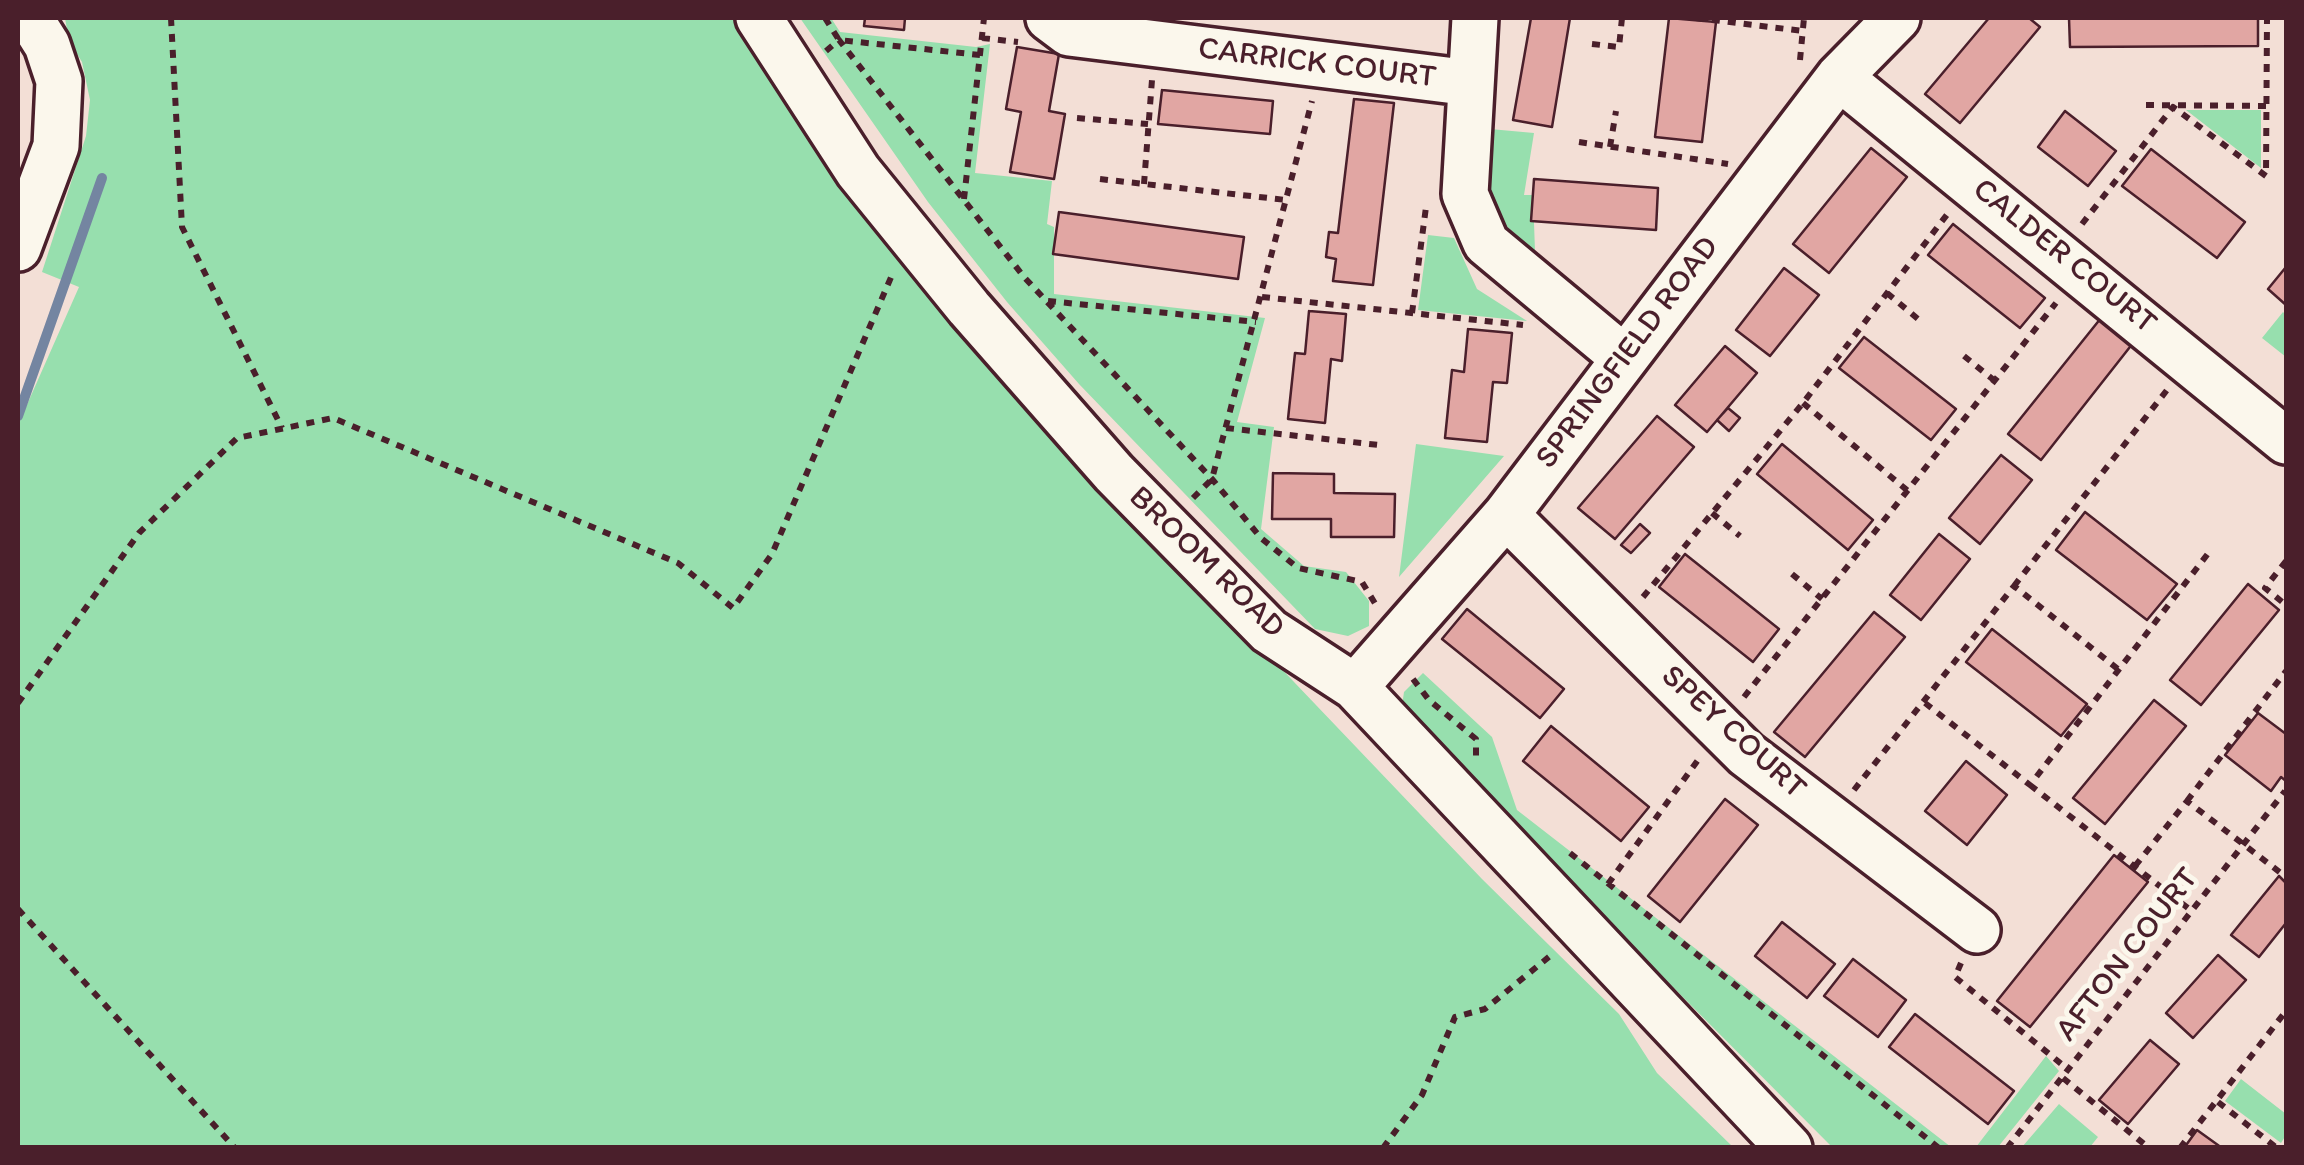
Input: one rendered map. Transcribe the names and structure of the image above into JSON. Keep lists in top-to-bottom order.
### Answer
{
  "streets": {
    "street": [
      "CARRICK COURT",
      "CALDER COURT",
      "SPRINGFIELD ROAD",
      "BROOM ROAD",
      "SPEY COURT"
    ],
    "path": ["AFTON COURT"]
  },
  "crossings": [
    ["CARRICK COURT", "SPRINGFIELD ROAD"],
    ["CALDER COURT", "SPRINGFIELD ROAD"],
    ["SPRINGFIELD ROAD", "BROOM ROAD"],
    ["SPRINGFIELD ROAD", "SPEY COURT"]
  ]
}
